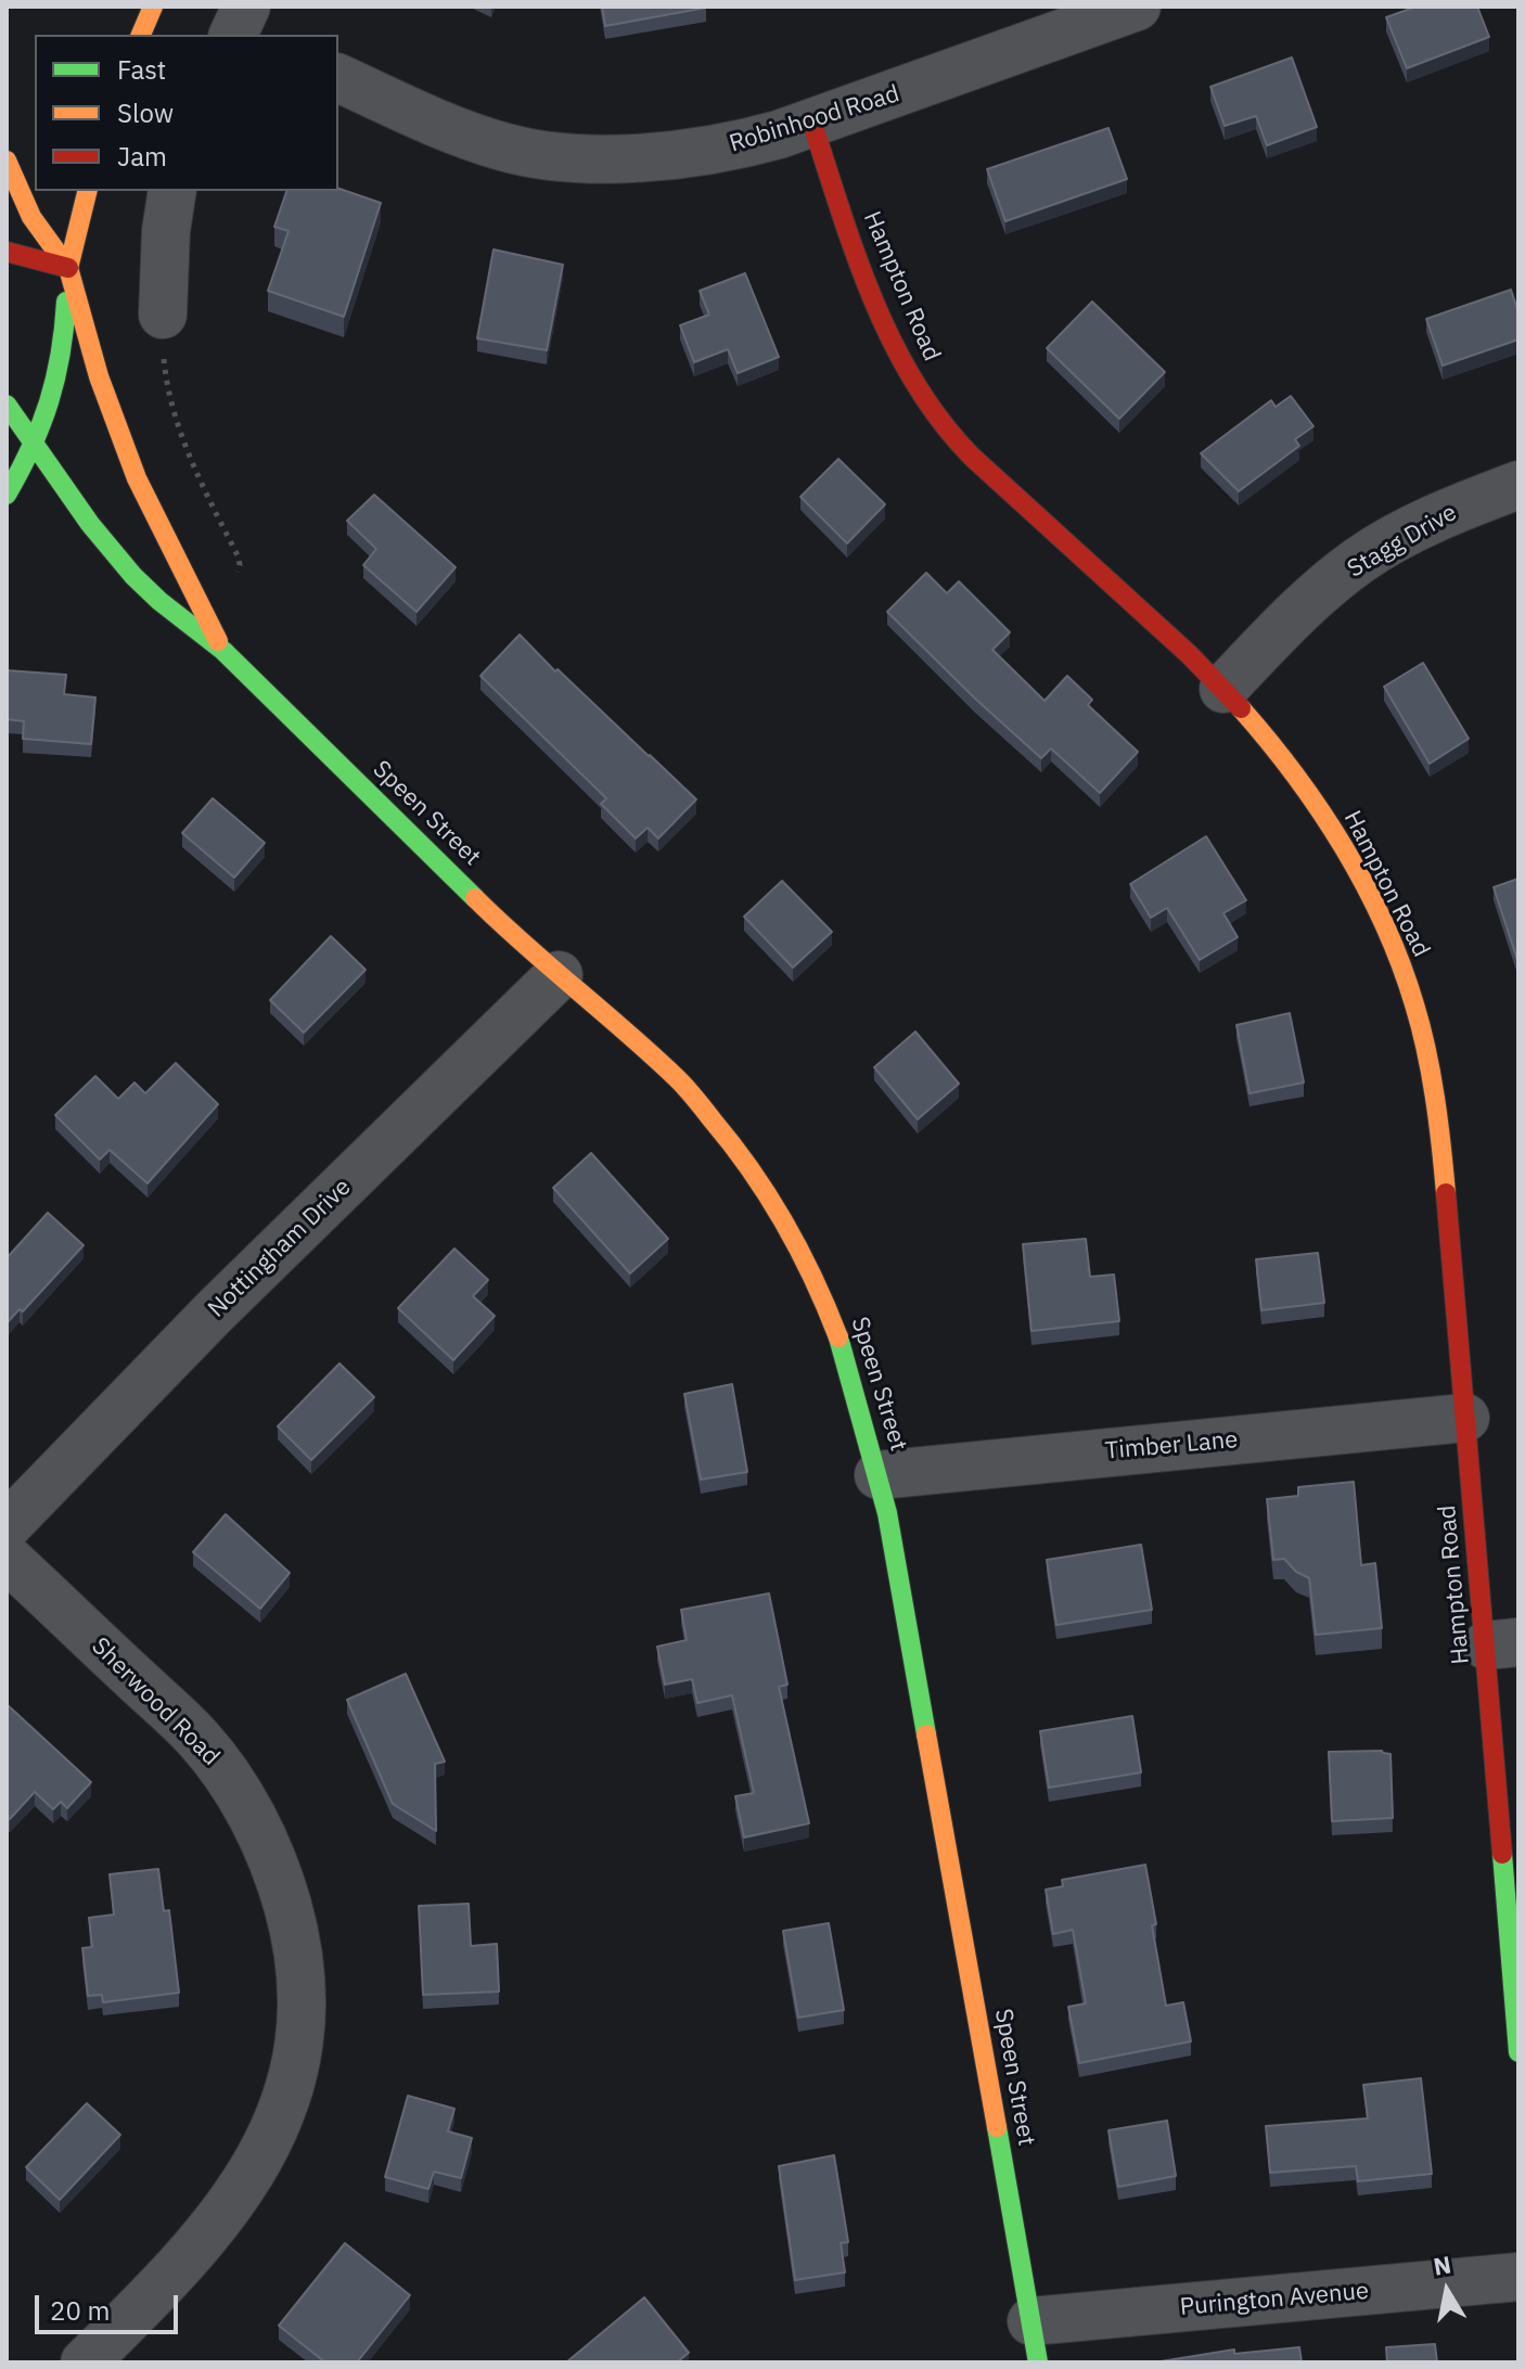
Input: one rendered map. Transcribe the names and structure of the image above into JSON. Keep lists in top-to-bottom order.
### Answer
{
  "streets": {
    "main road": ["Hampton Road", "Speen Street"],
    "street": [
      "Robinhood Road",
      "Stagg Drive",
      "Nottingham Drive",
      "Timber Lane",
      "Sherwood Road",
      "Purington Avenue"
    ]
  },
  "crossings": [
    ["Robinhood Road", "Hampton Road"],
    ["Hampton Road", "Stagg Drive"],
    ["Hampton Road", "Timber Lane"],
    ["Speen Street", "Nottingham Drive"],
    ["Speen Street", "Timber Lane"],
    ["Speen Street", "Purington Avenue"]
  ],
  "legend": ["Fast", "Slow", "Jam"],
  "scale_bar": "20 m",
  "north": "top"
}
